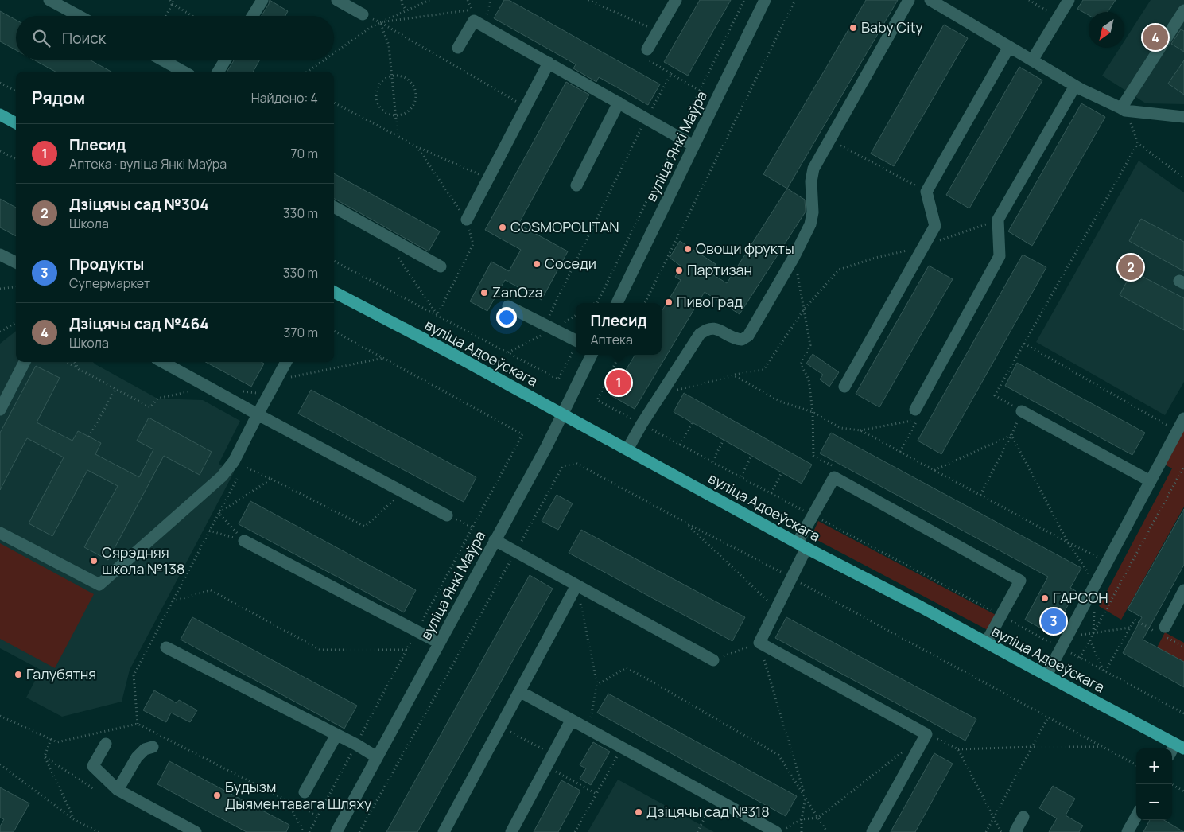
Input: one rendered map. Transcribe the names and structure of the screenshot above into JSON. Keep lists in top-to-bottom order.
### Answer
{
  "streets": {
    "main road": ["вуліца Адоеўскага"],
    "street": ["вуліца Янкі Маўра"]
  },
  "crossings": [
    ["вуліца Янкі Маўра", "вуліца Адоеўскага"]
  ],
  "places": [
    "Baby City",
    "COSMOPOLITAN",
    "Овощи фрукты",
    "Соседи",
    "Партизан",
    "ZanOza",
    "ПивоГрад",
    "Сярэдняя школа №138",
    "ГАРСОН",
    "Галубятня",
    "Будызм Дыяментавага Шляху",
    "Дзіцячы сад №318"
  ],
  "north": "bottom left",
  "page": {
    "search": "Поиск",
    "pins": [
      "4",
      "2",
      "1",
      "3"
    ],
    "heading": ["Рядом", "Найдено: 4"],
    "list": [
      {
        "mark": "1",
        "name": "Плесид",
        "note": "Аптека · вуліца Янкі Маўра",
        "value": "70 m"
      },
      {
        "mark": "2",
        "name": "Дзіцячы сад №304",
        "note": "Школа",
        "value": "330 m"
      },
      {
        "mark": "3",
        "name": "Продукты",
        "note": "Супермаркет",
        "value": "330 m"
      },
      {
        "mark": "4",
        "name": "Дзіцячы сад №464",
        "note": "Школа",
        "value": "370 m"
      }
    ],
    "popup": ["Плесид", "Аптека"],
    "map_buttons": ["+", "−"]
  }
}
